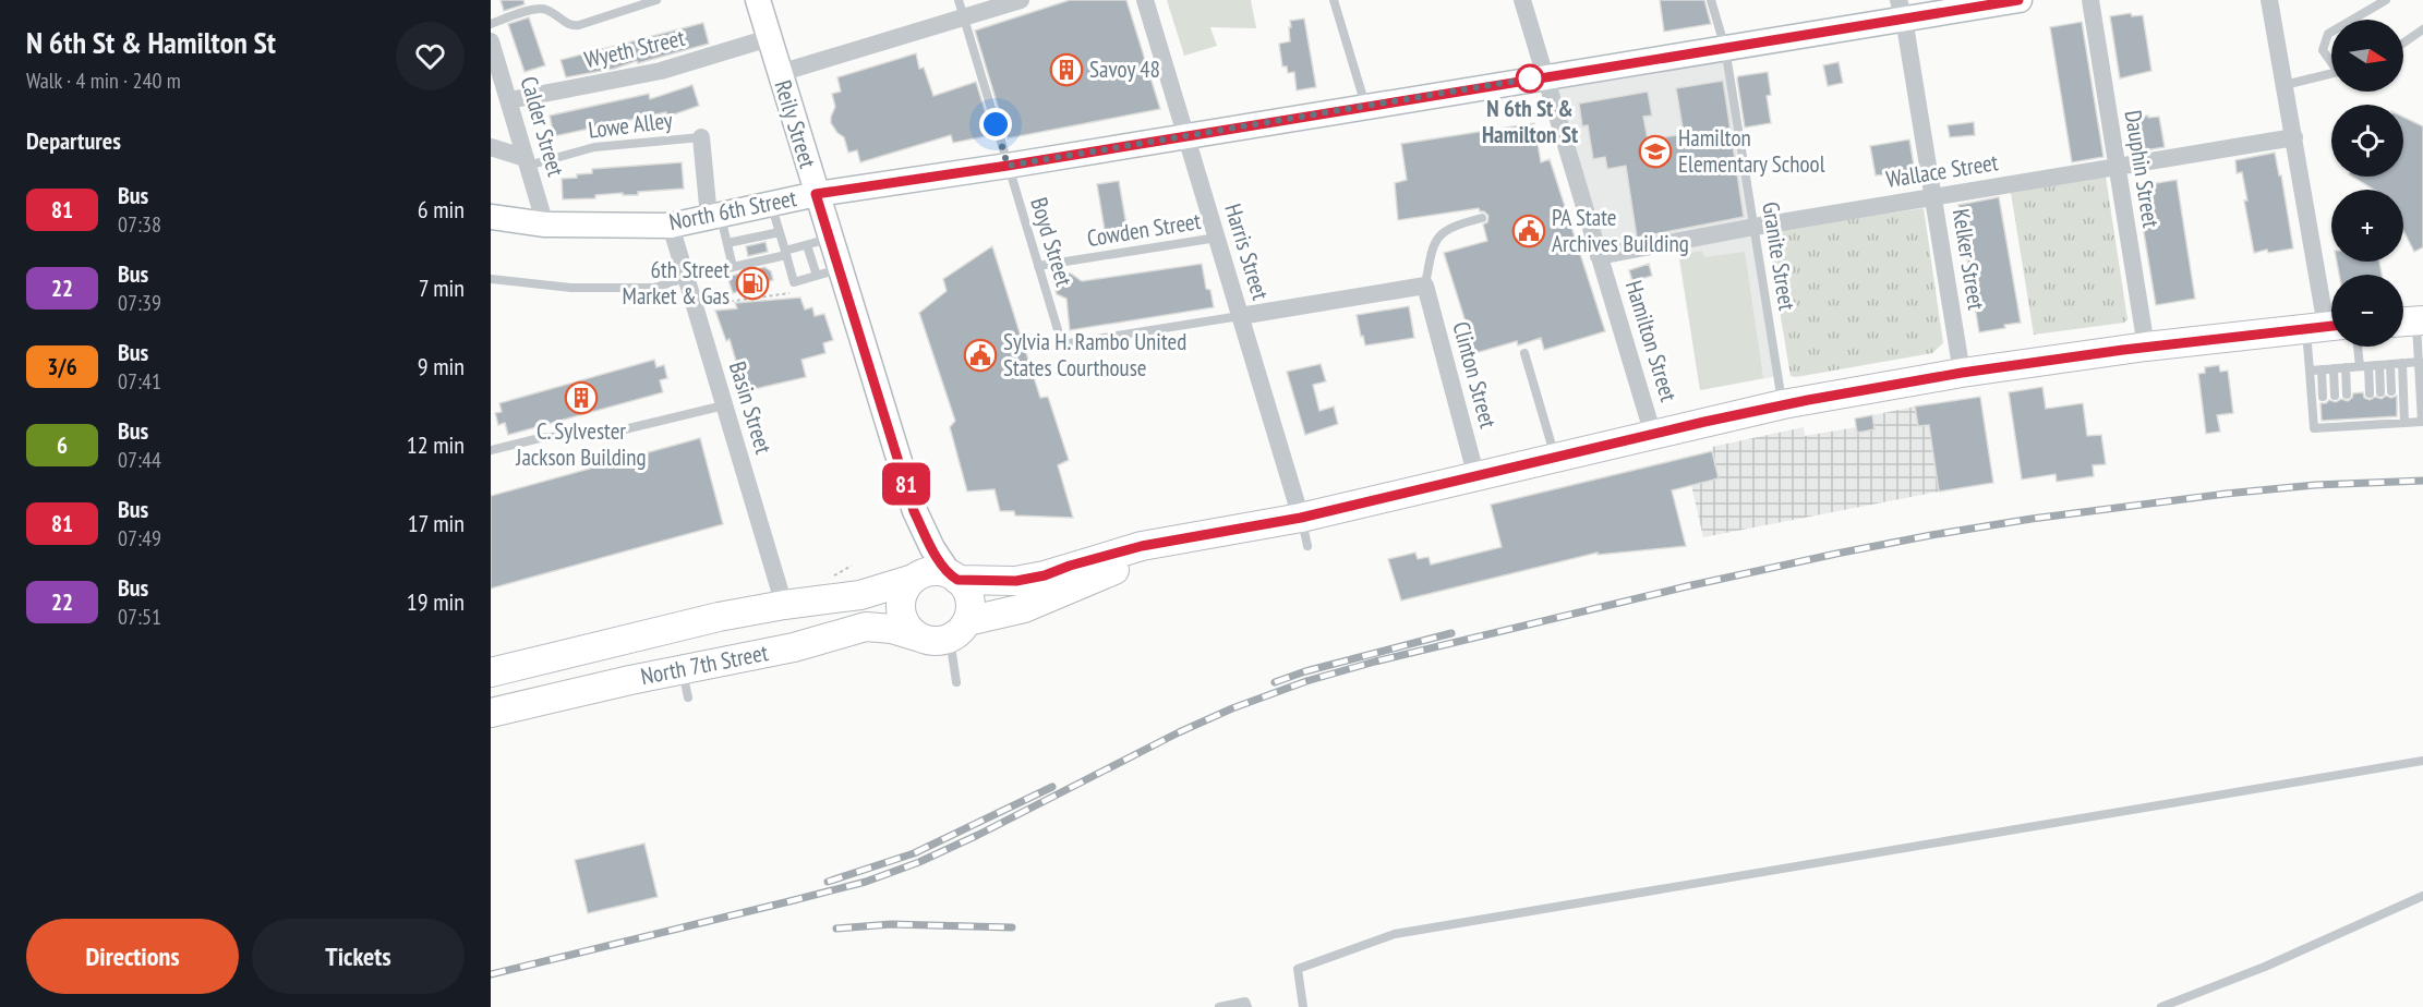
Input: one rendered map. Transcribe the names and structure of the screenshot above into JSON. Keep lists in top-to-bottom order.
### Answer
{
  "streets": {
    "main road": ["Reily Street", "North 6th Street", "North 7th Street"],
    "street": [
      "Wyeth Street",
      "Calder Street",
      "Dauphin Street",
      "Wallace Street",
      "Harris Street",
      "Kelker Street",
      "Hamilton Street",
      "Clinton Street",
      "Basin Street"
    ],
    "lane": [
      "Lowe Alley",
      "Cowden Street",
      "Boyd Street",
      "Granite Street"
    ]
  },
  "crossings": [
    ["Wyeth Street", "Reily Street"],
    ["Wyeth Street", "Calder Street"],
    ["Reily Street", "North 6th Street"],
    ["Reily Street", "North 7th Street"],
    ["Lowe Alley", "Calder Street"],
    ["Calder Street", "North 6th Street"],
    ["Dauphin Street", "Wallace Street"],
    ["Dauphin Street", "North 7th Street"],
    ["Wallace Street", "Granite Street"],
    ["Wallace Street", "Kelker Street"],
    ["Wallace Street", "Hamilton Street"],
    ["North 6th Street", "Boyd Street"],
    ["North 6th Street", "Harris Street"],
    ["North 6th Street", "Granite Street"],
    ["North 6th Street", "Kelker Street"],
    ["North 6th Street", "Hamilton Street"],
    ["North 6th Street", "Basin Street"],
    ["Cowden Street", "Boyd Street"],
    ["Cowden Street", "Harris Street"],
    ["Boyd Street", "Harris Street"],
    ["Harris Street", "North 7th Street"],
    ["Granite Street", "North 7th Street"],
    ["Kelker Street", "North 7th Street"],
    ["Hamilton Street", "North 7th Street"],
    ["Clinton Street", "North 7th Street"],
    ["Basin Street", "North 7th Street"]
  ],
  "places": {
    "building": ["Savoy 48", "C. Sylvester Jackson Building"],
    "other": ["N 6th St & Hamilton St"],
    "school or university": ["Hamilton Elementary School"],
    "public building": ["PA State Archives Building", "Sylvia H. Rambo United States Courthouse"],
    "fuel station": ["6th Street Market & Gas"]
  },
  "lines": ["bus line 81"],
  "north": "right",
  "page": {
    "heading": [
      ["N 6th St & Hamilton St", "Walk · 4 min · 240 m"],
      "Departures"
    ],
    "on_map": "81",
    "map_buttons": ["+", "−"],
    "list": [
      {
        "mark": "81",
        "name": "Bus",
        "note": "07:38",
        "value": "6 min"
      },
      {
        "mark": "22",
        "name": "Bus",
        "note": "07:39",
        "value": "7 min"
      },
      {
        "mark": "3/6",
        "name": "Bus",
        "note": "07:41",
        "value": "9 min"
      },
      {
        "mark": "6",
        "name": "Bus",
        "note": "07:44",
        "value": "12 min"
      },
      {
        "mark": "81",
        "name": "Bus",
        "note": "07:49",
        "value": "17 min"
      },
      {
        "mark": "22",
        "name": "Bus",
        "note": "07:51",
        "value": "19 min"
      }
    ],
    "buttons": ["Directions", "Tickets"]
  }
}
